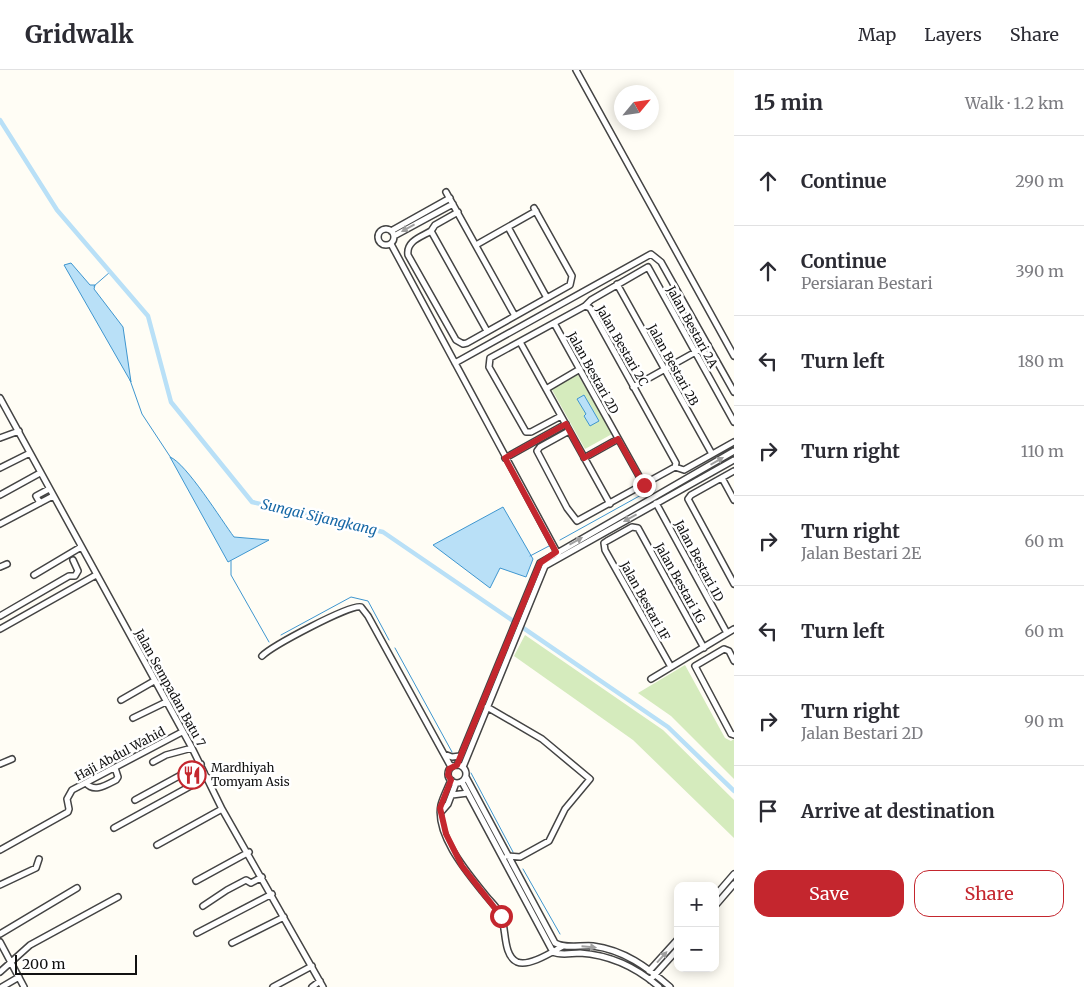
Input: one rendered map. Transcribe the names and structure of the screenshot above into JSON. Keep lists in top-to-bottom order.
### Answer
{
  "streets": {
    "street": [
      "Jalan Bestari 2A",
      "Jalan Bestari 2C",
      "Jalan Bestari 2B",
      "Jalan Bestari 2D",
      "Jalan Bestari 1D",
      "Jalan Bestari 1G",
      "Jalan Bestari 1F",
      "Jalan Sempadan Batu 7",
      "Haji Abdul Wahid"
    ]
  },
  "crossings": [
    ["Jalan Bestari 2A", "Jalan Bestari 2B"],
    ["Jalan Bestari 2C", "Jalan Bestari 2D"],
    ["Jalan Bestari 1G", "Jalan Bestari 1F"],
    ["Jalan Sempadan Batu 7", "Haji Abdul Wahid"]
  ],
  "water": ["Sungai Sijangkang"],
  "places": {
    "restaurant": ["Mardhiyah Tomyam Asis"]
  },
  "scale_bar": "200 m",
  "north": "top right",
  "page": {
    "header": "Gridwalk",
    "nav": ["Map", "Layers", "Share"],
    "heading": ["15 min", "Walk · 1.2 km"],
    "list": [
      ["Continue", "290 m"],
      ["Continue", "Persiaran Bestari", "390 m"],
      ["Turn left", "180 m"],
      ["Turn right", "110 m"],
      ["Turn right", "Jalan Bestari 2E", "60 m"],
      ["Turn left", "60 m"],
      ["Turn right", "Jalan Bestari 2D", "90 m"],
      "Arrive at destination"
    ],
    "buttons": ["Save", "Share"],
    "map_buttons": ["+", "−"],
    "scale": "200 m"
  }
}
